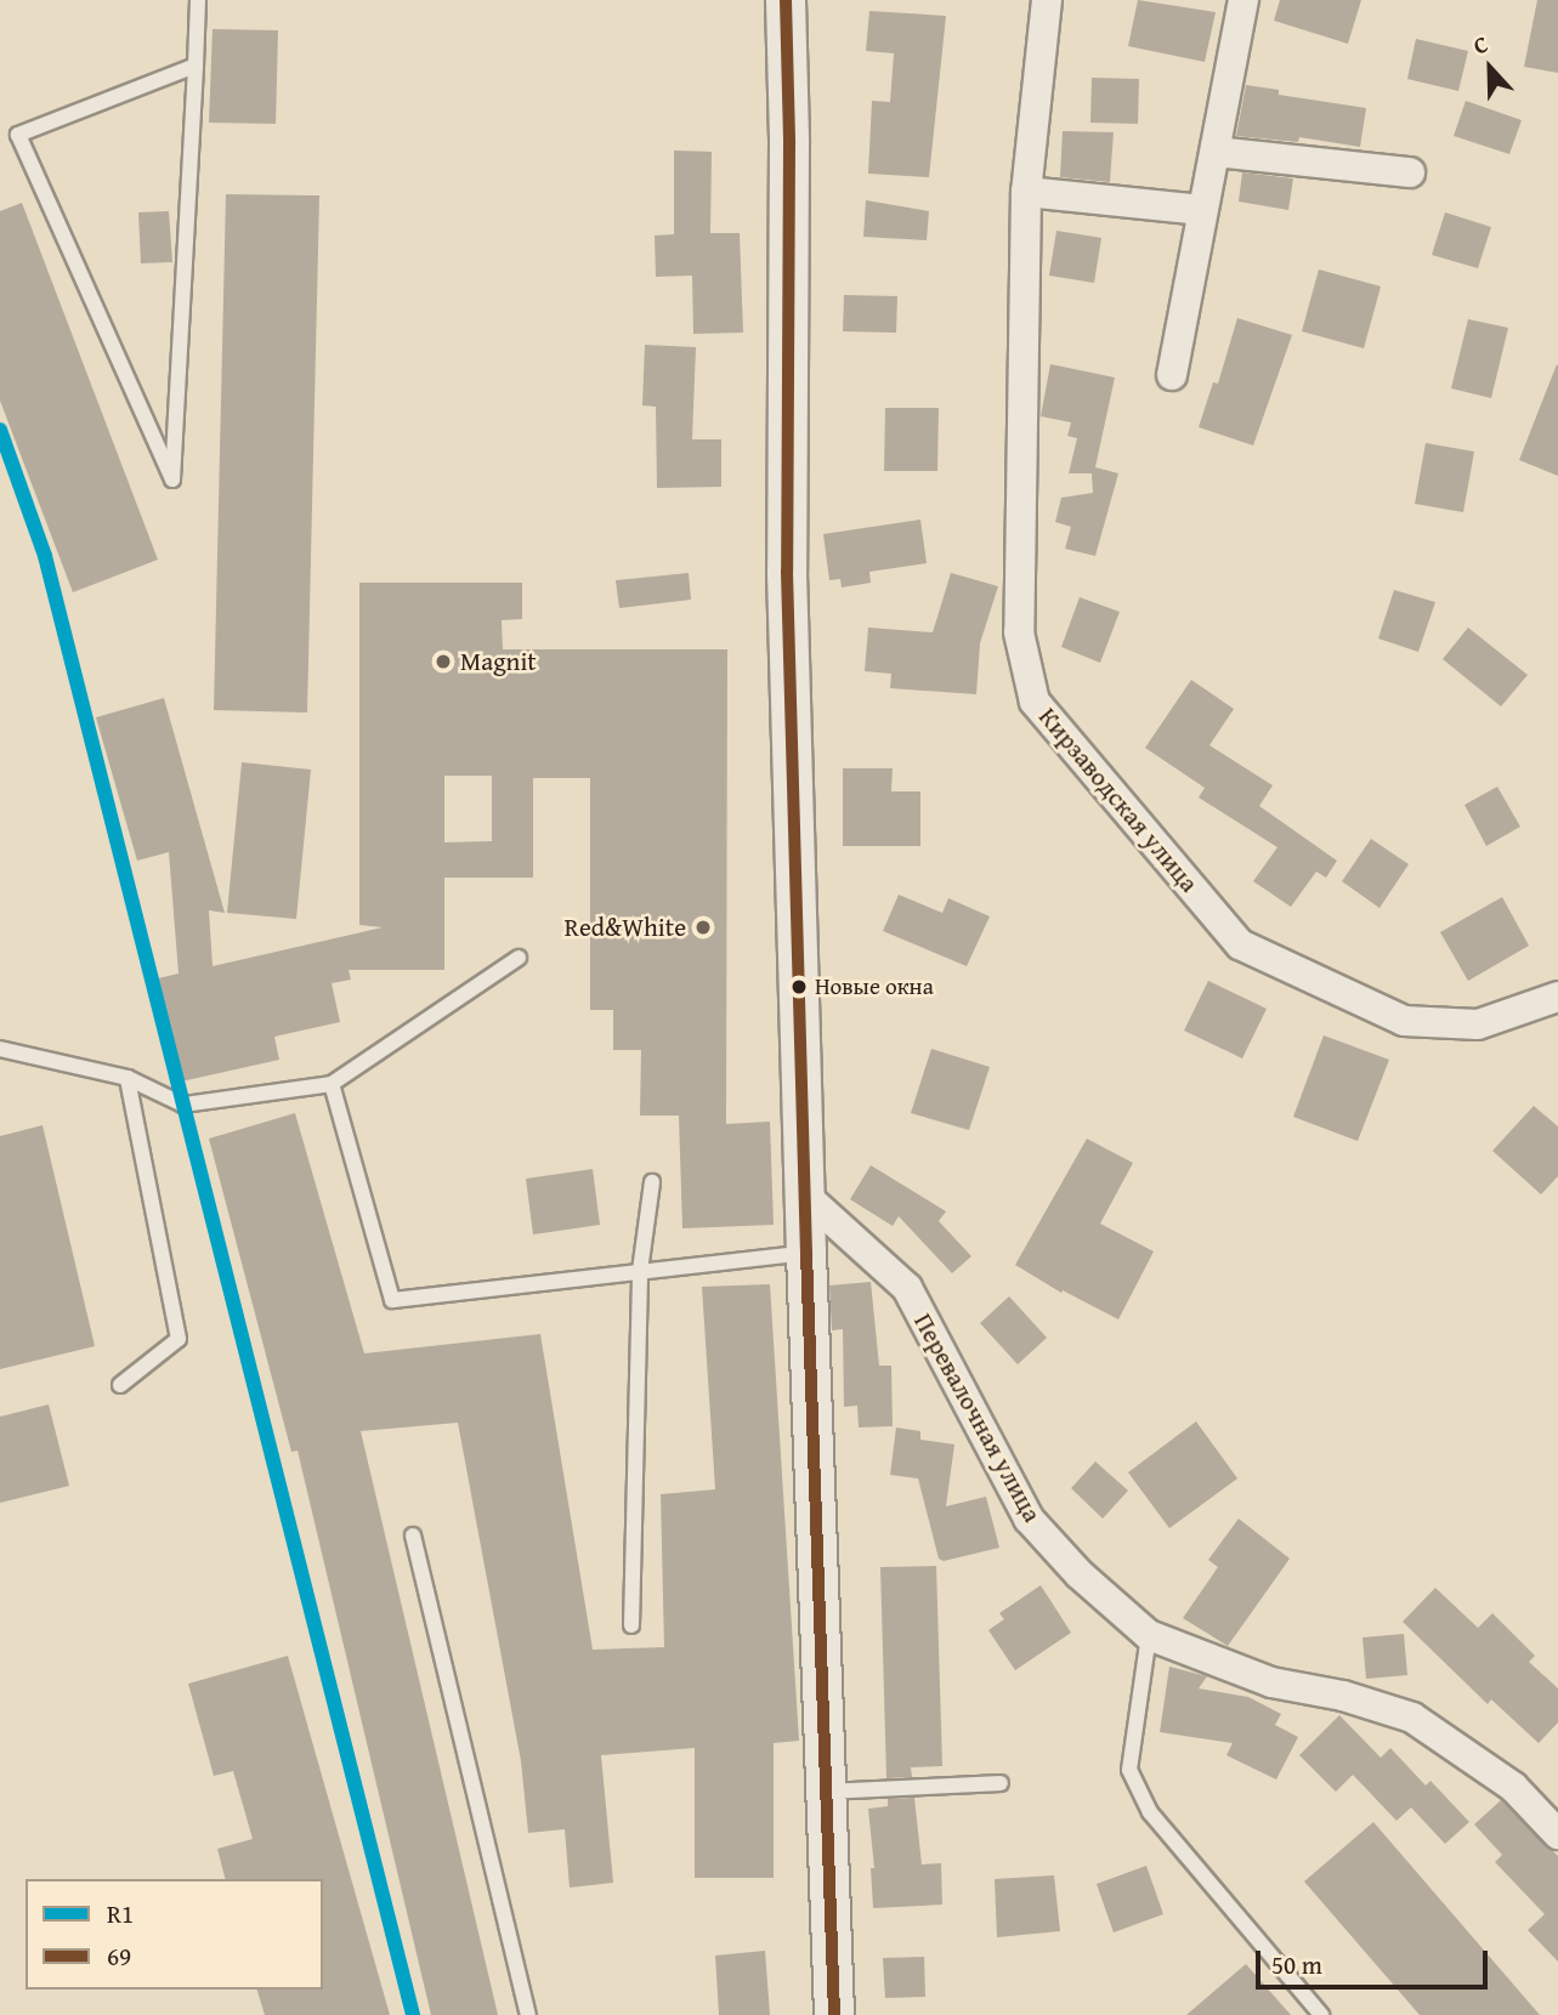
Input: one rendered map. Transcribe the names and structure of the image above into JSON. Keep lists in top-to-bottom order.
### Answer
{
  "streets": {
    "street": ["Кирзаводская улица", "Перевалочная улица"]
  },
  "places": ["Magnit", "Red&White", "Новые окна"],
  "lines": ["transit line 69", "transit line R1"],
  "legend": ["R1", "69"],
  "scale_bar": "50 m",
  "north": "top"
}
